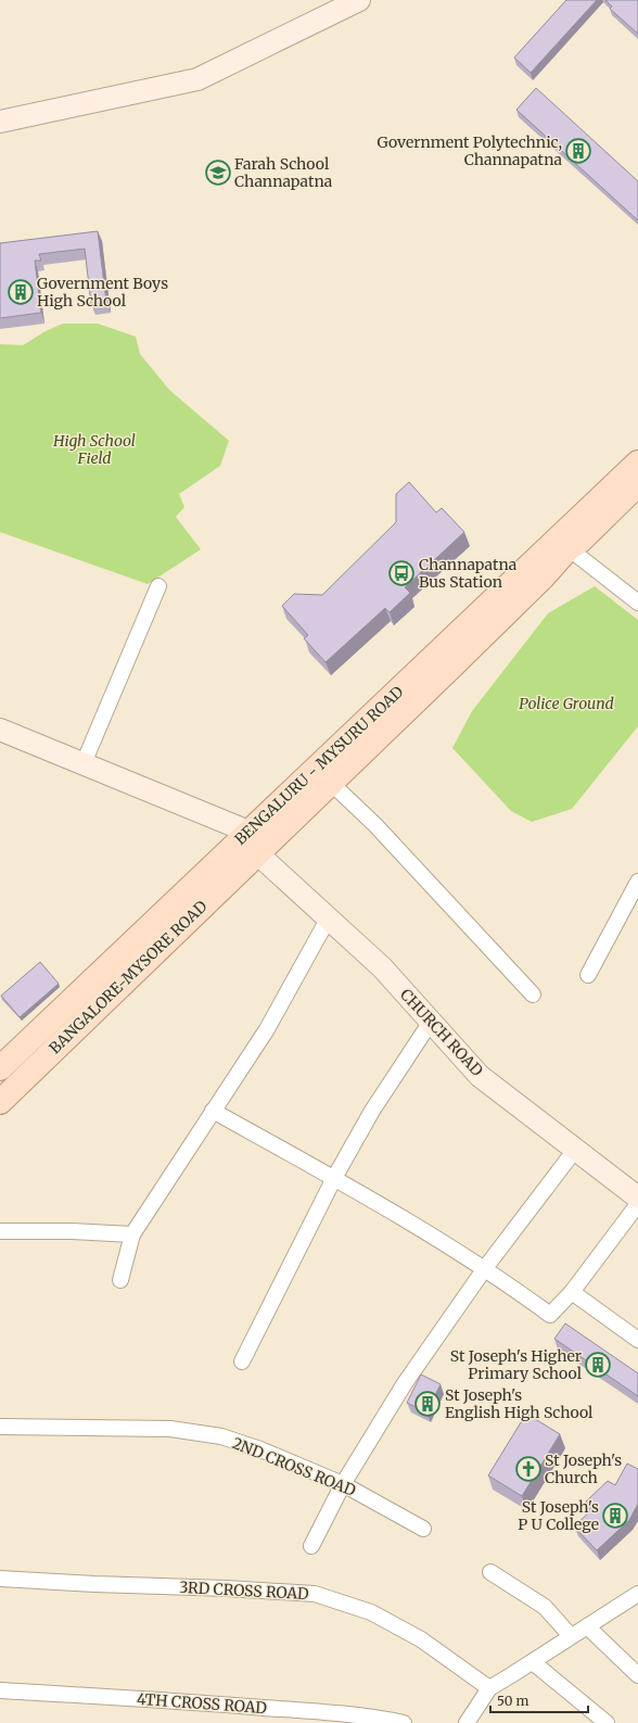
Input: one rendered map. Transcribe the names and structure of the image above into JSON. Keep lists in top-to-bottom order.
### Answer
{
  "streets": {
    "main road": ["BENGALURU - MYSURU ROAD", "BANGALORE-MYSORE ROAD"],
    "street": [
      "CHURCH ROAD",
      "2ND CROSS ROAD",
      "3RD CROSS ROAD",
      "4TH CROSS ROAD"
    ]
  },
  "crossings": [
    ["BENGALURU - MYSURU ROAD", "BANGALORE-MYSORE ROAD"],
    ["BENGALURU - MYSURU ROAD", "CHURCH ROAD"],
    ["BANGALORE-MYSORE ROAD", "CHURCH ROAD"]
  ],
  "parks": ["High School Field", "Police Ground"],
  "places": {
    "building": [
      "Government Polytechnic, Channapatna",
      "Government Boys High School",
      "St Joseph's Higher Primary School",
      "St Joseph's English High School",
      "St Joseph's P U College"
    ],
    "school or university": ["Farah School Channapatna"],
    "bus stop": ["Channapatna Bus Station"],
    "church": ["St Joseph's Church"]
  },
  "scale_bar": "50 m"
}
